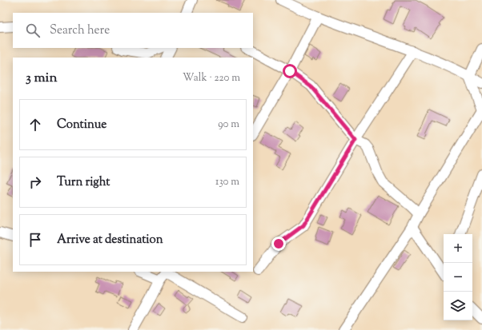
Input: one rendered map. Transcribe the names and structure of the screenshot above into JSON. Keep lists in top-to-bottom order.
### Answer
{
  "page": {
    "search": "Search here",
    "heading": ["3 min", "Walk · 220 m"],
    "list": [
      ["Continue", "90 m"],
      ["Turn right", "130 m"],
      "Arrive at destination"
    ],
    "map_buttons": ["+", "−"]
  }
}
